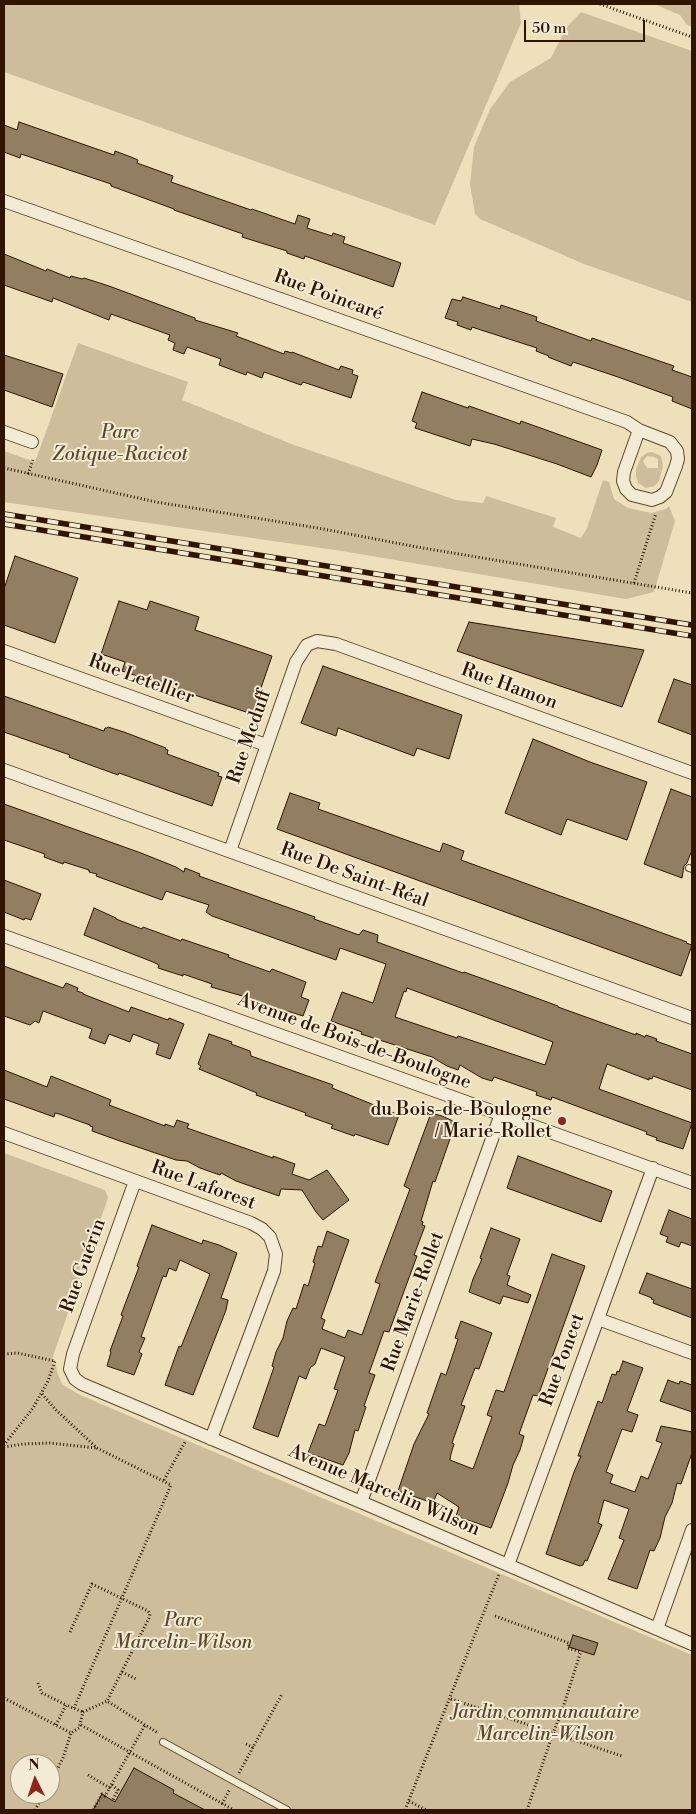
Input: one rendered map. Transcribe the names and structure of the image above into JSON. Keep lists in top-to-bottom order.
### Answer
{
  "streets": {
    "street": [
      "Rue Poincaré",
      "Rue Letellier",
      "Rue Hamon",
      "Rue Mcduff",
      "Rue De Saint-Réal",
      "Avenue de Bois-de-Boulogne",
      "Rue Laforest",
      "Rue Guérin",
      "Rue Marie-Rollet",
      "Rue Poncet",
      "Avenue Marcelin Wilson"
    ]
  },
  "crossings": [
    ["Rue Letellier", "Rue Mcduff"],
    ["Rue Hamon", "Rue Mcduff"],
    ["Rue Mcduff", "Rue De Saint-Réal"],
    ["Avenue de Bois-de-Boulogne", "Rue Marie-Rollet"],
    ["Avenue de Bois-de-Boulogne", "Rue Poncet"],
    ["Rue Laforest", "Rue Guérin"],
    ["Rue Laforest", "Avenue Marcelin Wilson"],
    ["Rue Guérin", "Avenue Marcelin Wilson"],
    ["Rue Marie-Rollet", "Avenue Marcelin Wilson"],
    ["Rue Poncet", "Avenue Marcelin Wilson"]
  ],
  "parks": ["Parc Zotique-Racicot", "Parc Marcelin-Wilson", "Jardin communautaire Marcelin-Wilson"],
  "places": ["du Bois-de-Boulogne / Marie-Rollet"],
  "scale_bar": "50 m",
  "north": "top"
}
